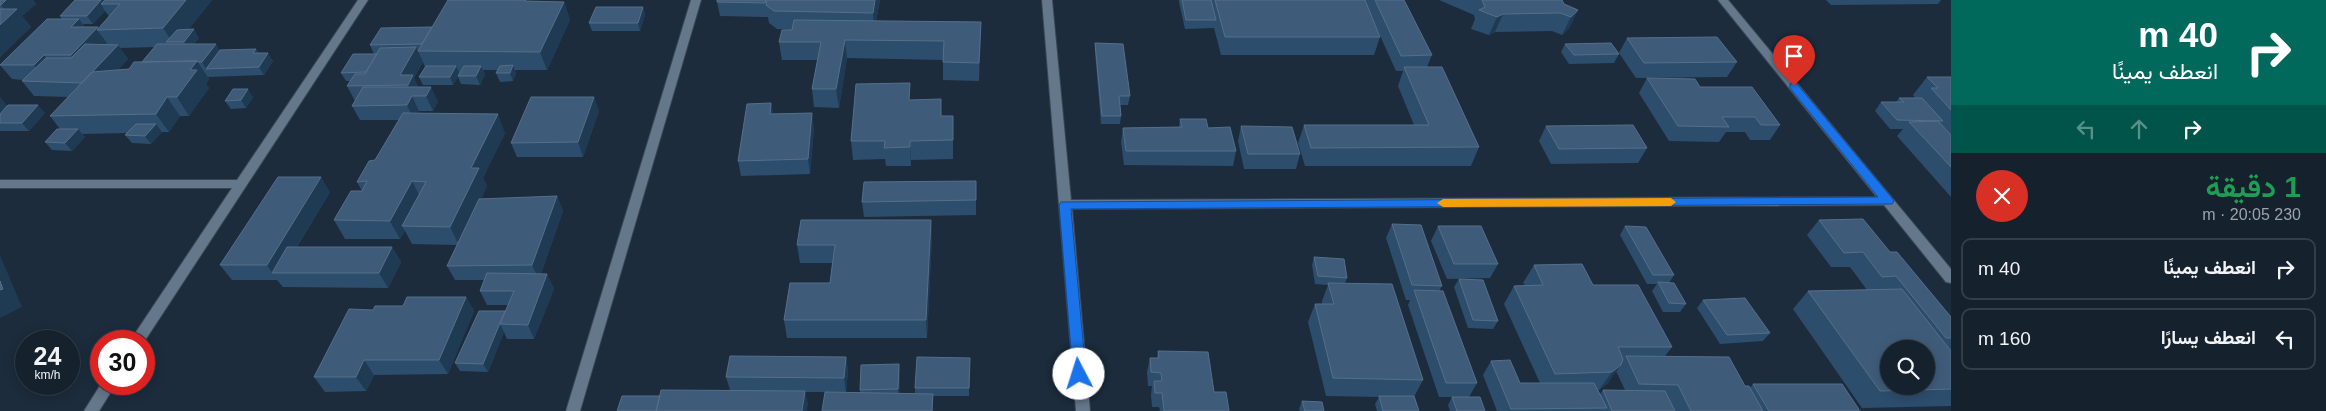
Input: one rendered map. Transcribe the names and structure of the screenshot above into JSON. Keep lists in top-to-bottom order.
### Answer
{
  "page": {
    "turn": ["40 m", "انعطف يمينًا"],
    "heading": ["1 دقيقة", "230 m · 20:05"],
    "list": [
      {
        "name": "انعطف يمينًا",
        "value": "40 m"
      },
      {
        "name": "انعطف يسارًا",
        "value": "160 m"
      }
    ],
    "speed": "24 km/h",
    "limit": "30"
  }
}
